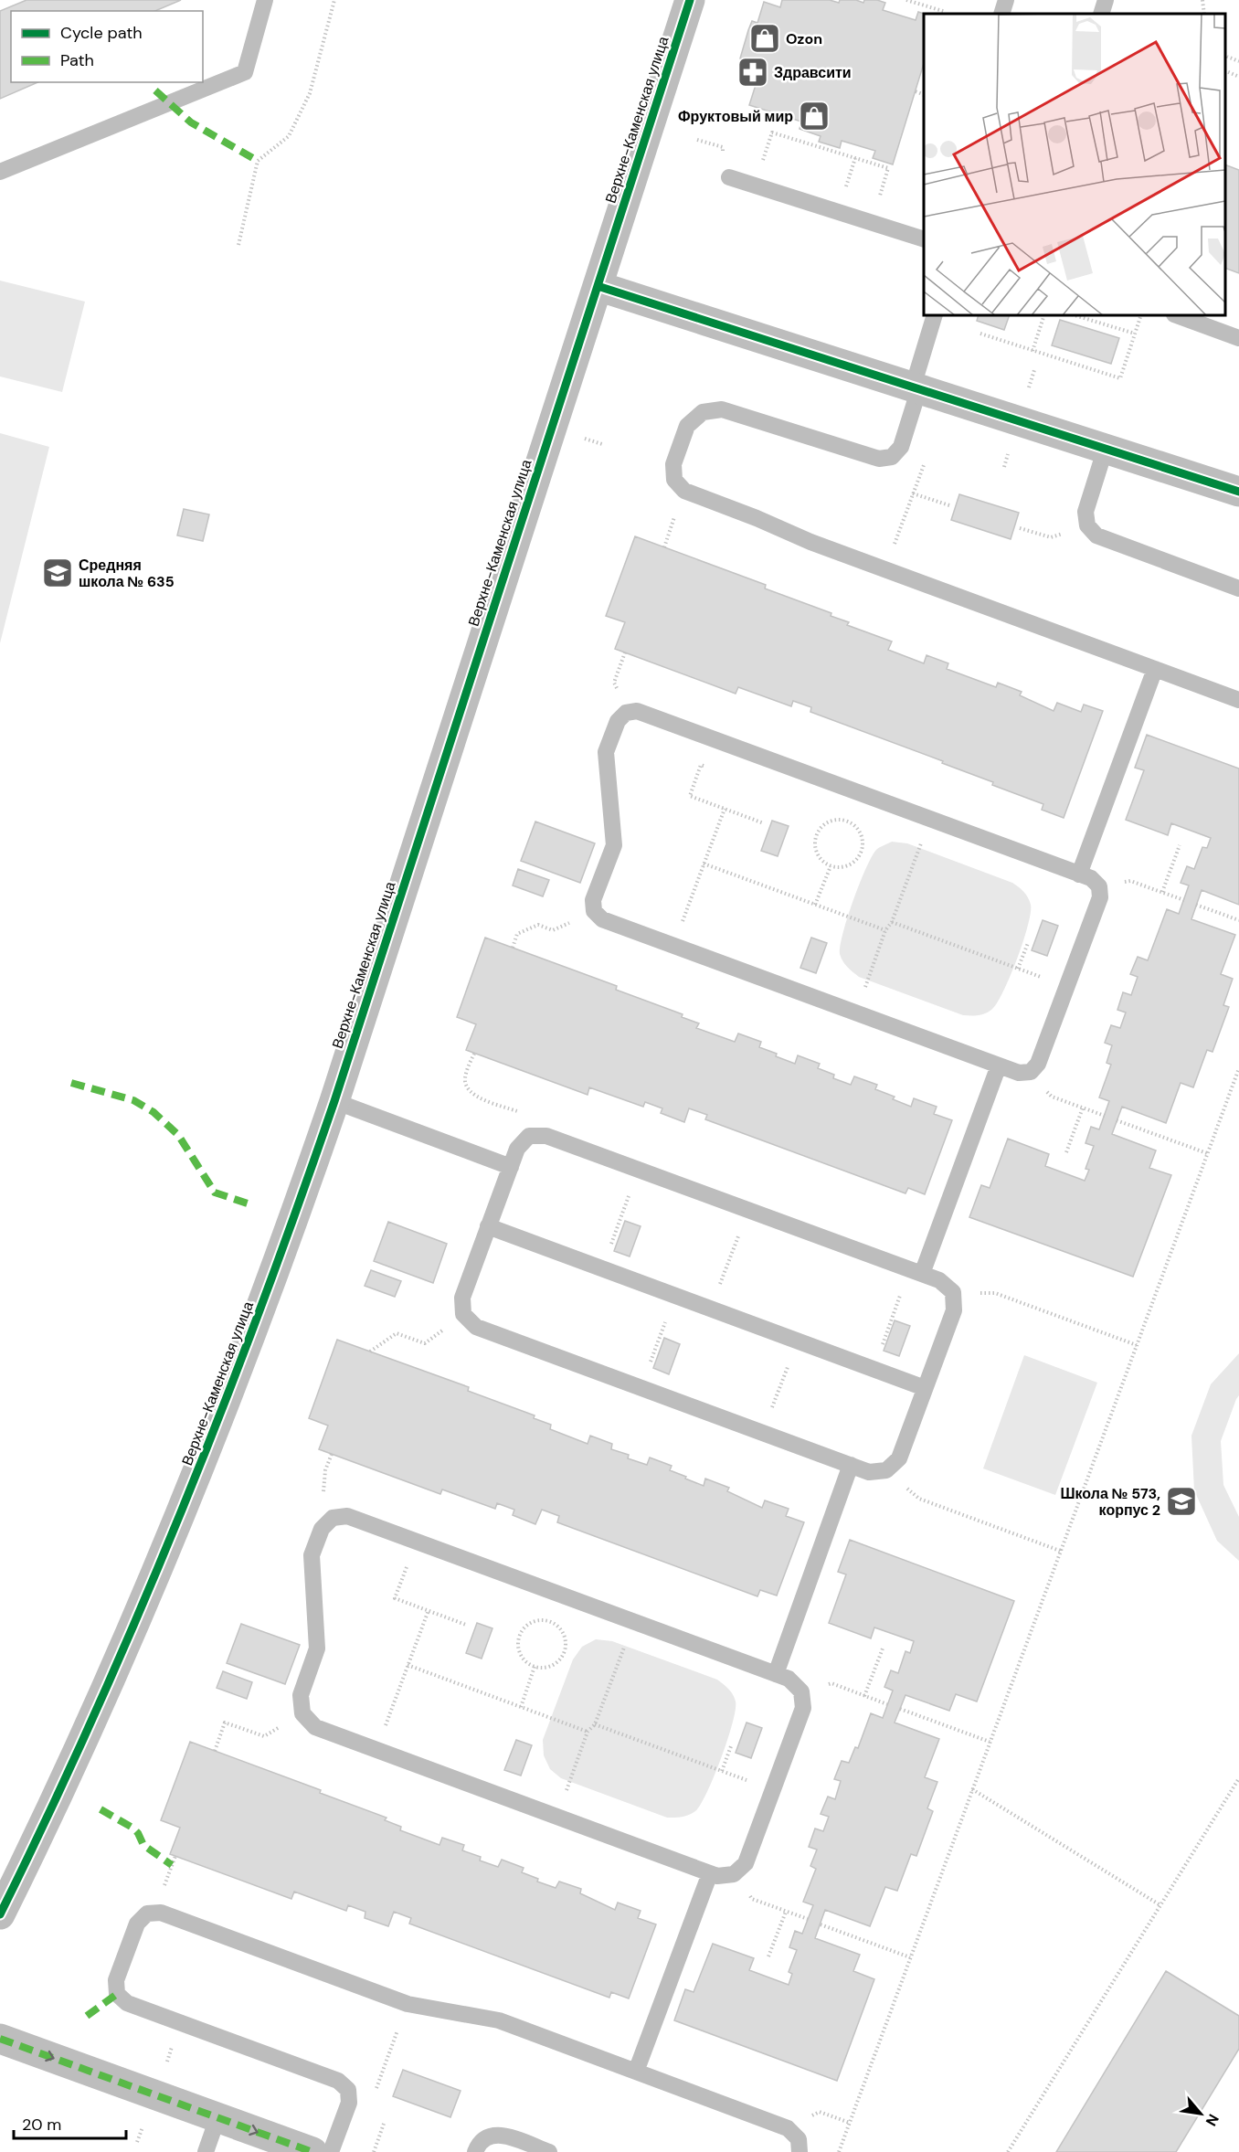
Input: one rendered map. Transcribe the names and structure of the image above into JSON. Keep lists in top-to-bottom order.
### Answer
{
  "streets": {
    "street": ["Верхне-Каменская улица"]
  },
  "places": {
    "shop": ["Ozon", "Фруктовый мир"],
    "pharmacy": ["Здравсити"],
    "school or university": ["Средняя школа № 635", "Школа № 573, корпус 2"]
  },
  "legend": ["Cycle path", "Path"],
  "scale_bar": "20 m",
  "north": "bottom right"
}
